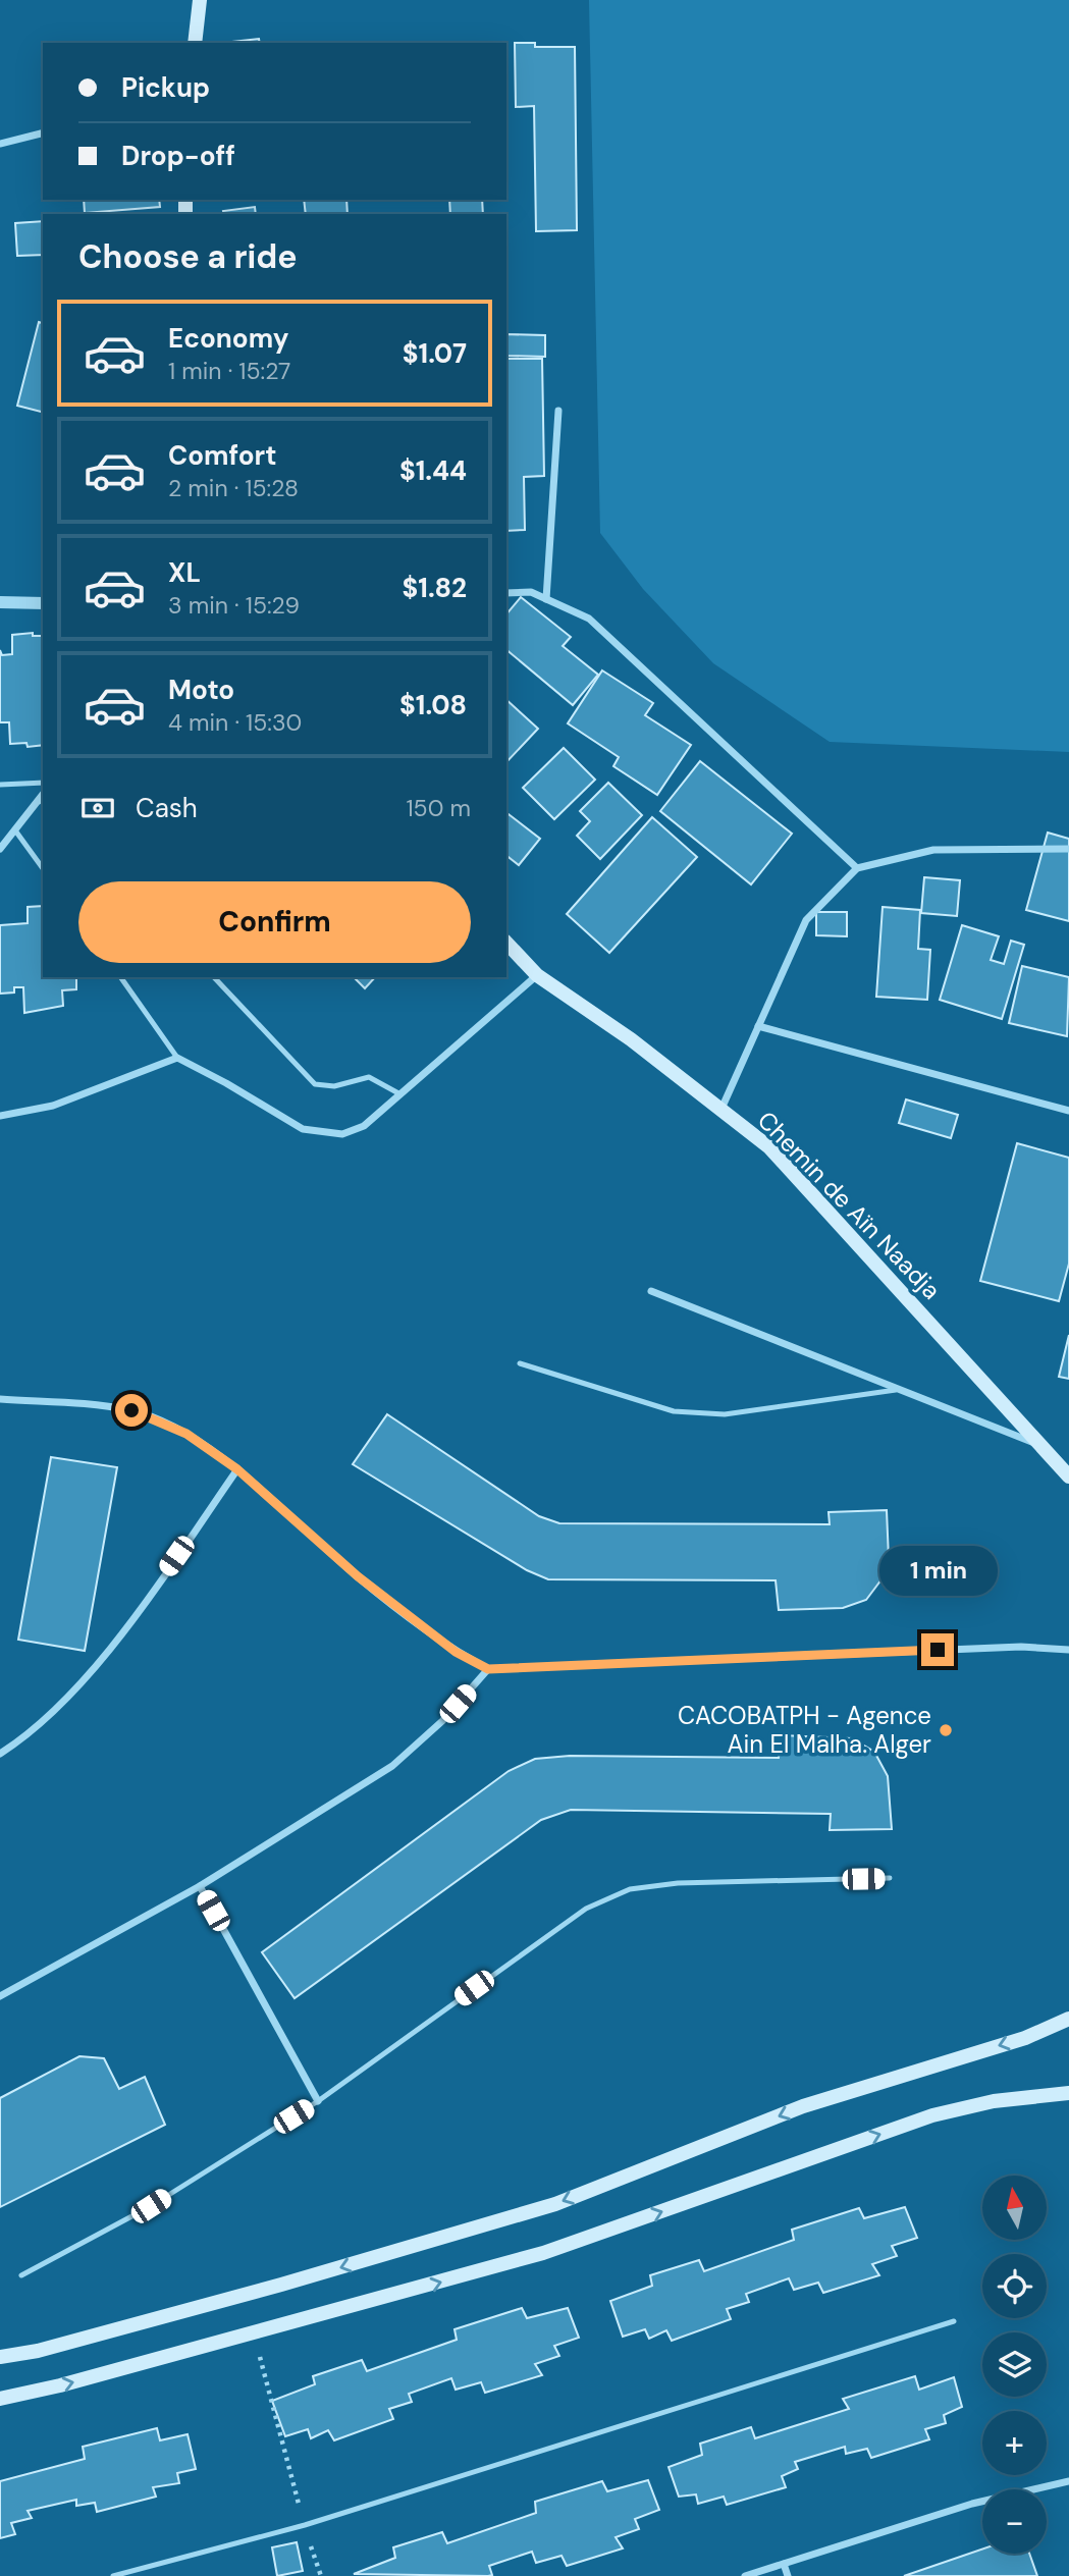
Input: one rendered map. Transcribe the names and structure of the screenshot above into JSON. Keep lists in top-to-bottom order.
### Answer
{
  "streets": {
    "main road": ["Chemin de Aïn Naadja"]
  },
  "places": ["CACOBATPH - Agence Ain El Malha. Alger"],
  "north": "top",
  "page": {
    "banner": ["Pickup", "Drop-off"],
    "heading": "Choose a ride",
    "list": [
      {
        "name": "Economy",
        "note": "1 min · 15:27",
        "value": "$1.07"
      },
      {
        "name": "Comfort",
        "note": "2 min · 15:28",
        "value": "$1.44"
      },
      {
        "name": "XL",
        "note": "3 min · 15:29",
        "value": "$1.82"
      },
      {
        "name": "Moto",
        "note": "4 min · 15:30",
        "value": "$1.08"
      }
    ],
    "pay": ["Cash", "150 m"],
    "buttons": "Confirm",
    "bubble": "1 min",
    "map_buttons": ["+", "−"]
  }
}
